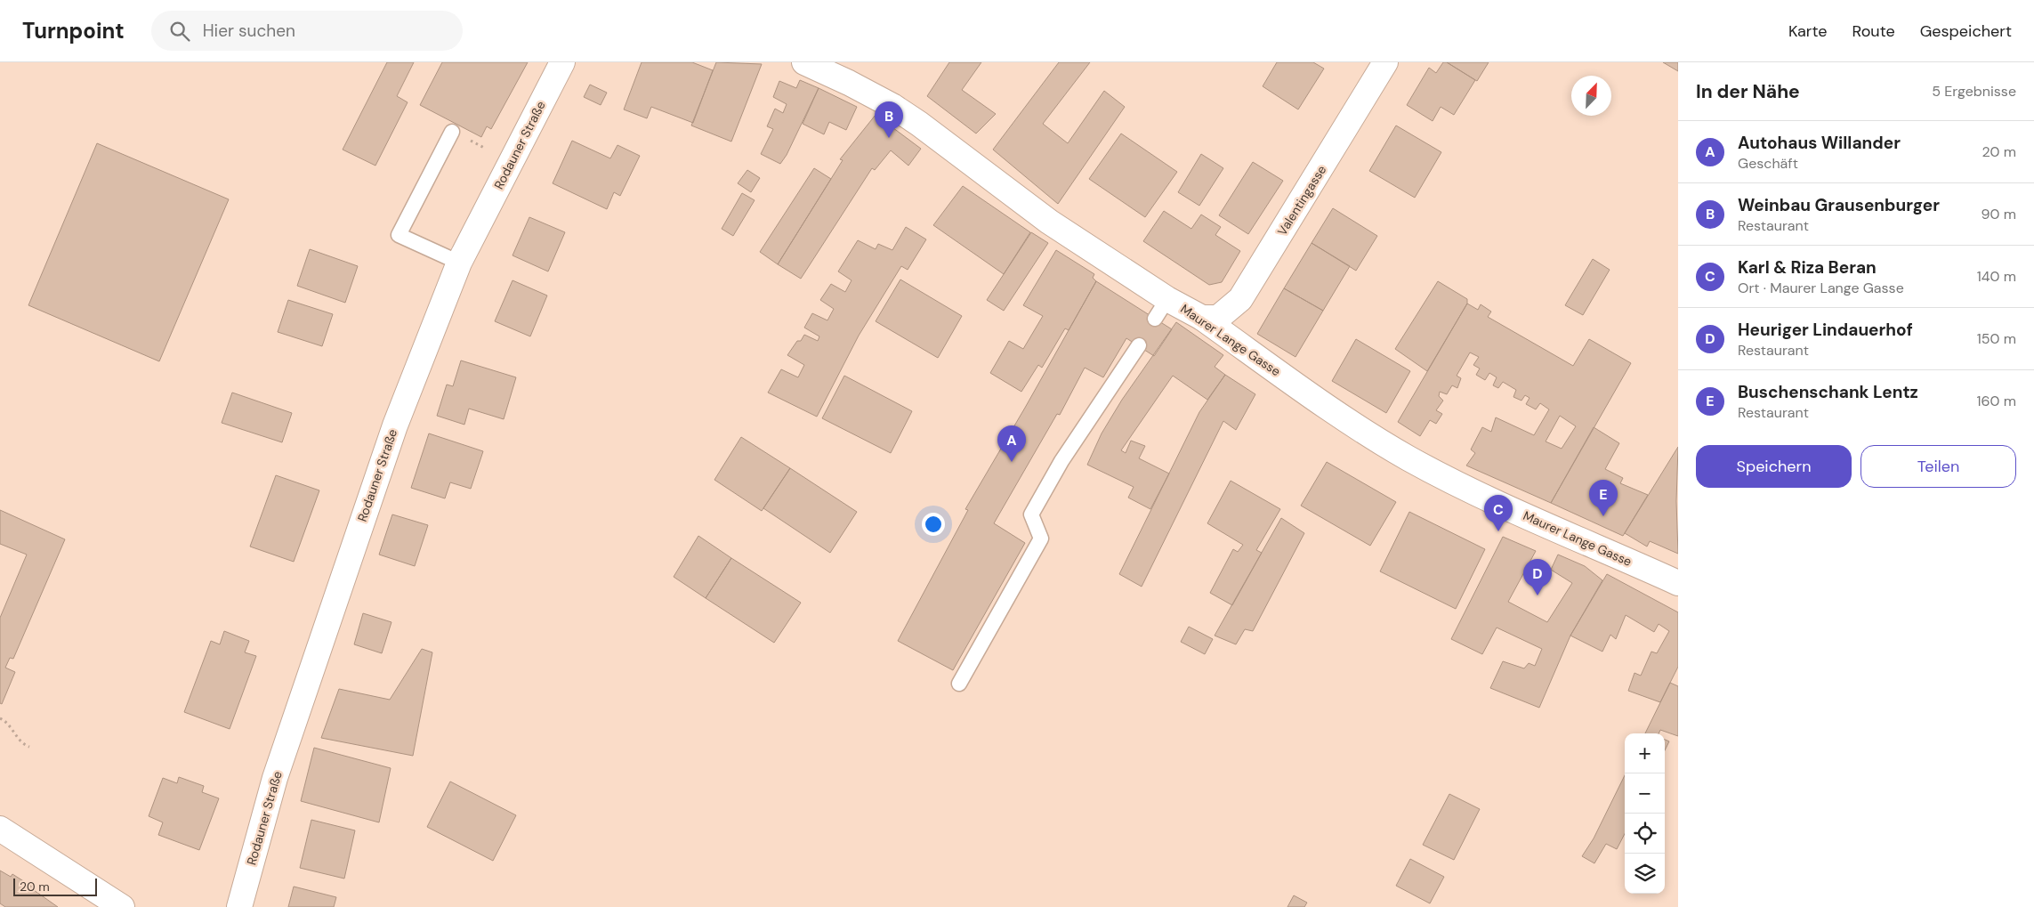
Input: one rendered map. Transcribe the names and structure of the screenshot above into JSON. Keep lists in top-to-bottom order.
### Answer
{
  "streets": {
    "main road": ["Rodauner Straße", "Valentingasse", "Maurer Lange Gasse"]
  },
  "crossings": [
    ["Valentingasse", "Maurer Lange Gasse"]
  ],
  "scale_bar": "20 m",
  "north": "top right",
  "page": {
    "header": "Turnpoint",
    "search": "Hier suchen",
    "nav": ["Karte", "Route", "Gespeichert"],
    "heading": ["In der Nähe", "5 Ergebnisse"],
    "pins": [
      "B",
      "A",
      "E",
      "C",
      "D"
    ],
    "list": [
      {
        "mark": "A",
        "name": "Autohaus Willander",
        "note": "Geschäft",
        "value": "20 m"
      },
      {
        "mark": "B",
        "name": "Weinbau Grausenburger",
        "note": "Restaurant",
        "value": "90 m"
      },
      {
        "mark": "C",
        "name": "Karl & Riza Beran",
        "note": "Ort · Maurer Lange Gasse",
        "value": "140 m"
      },
      {
        "mark": "D",
        "name": "Heuriger Lindauerhof",
        "note": "Restaurant",
        "value": "150 m"
      },
      {
        "mark": "E",
        "name": "Buschenschank Lentz",
        "note": "Restaurant",
        "value": "160 m"
      }
    ],
    "buttons": ["Speichern", "Teilen"],
    "map_buttons": ["+", "−"],
    "scale": "20 m"
  }
}
